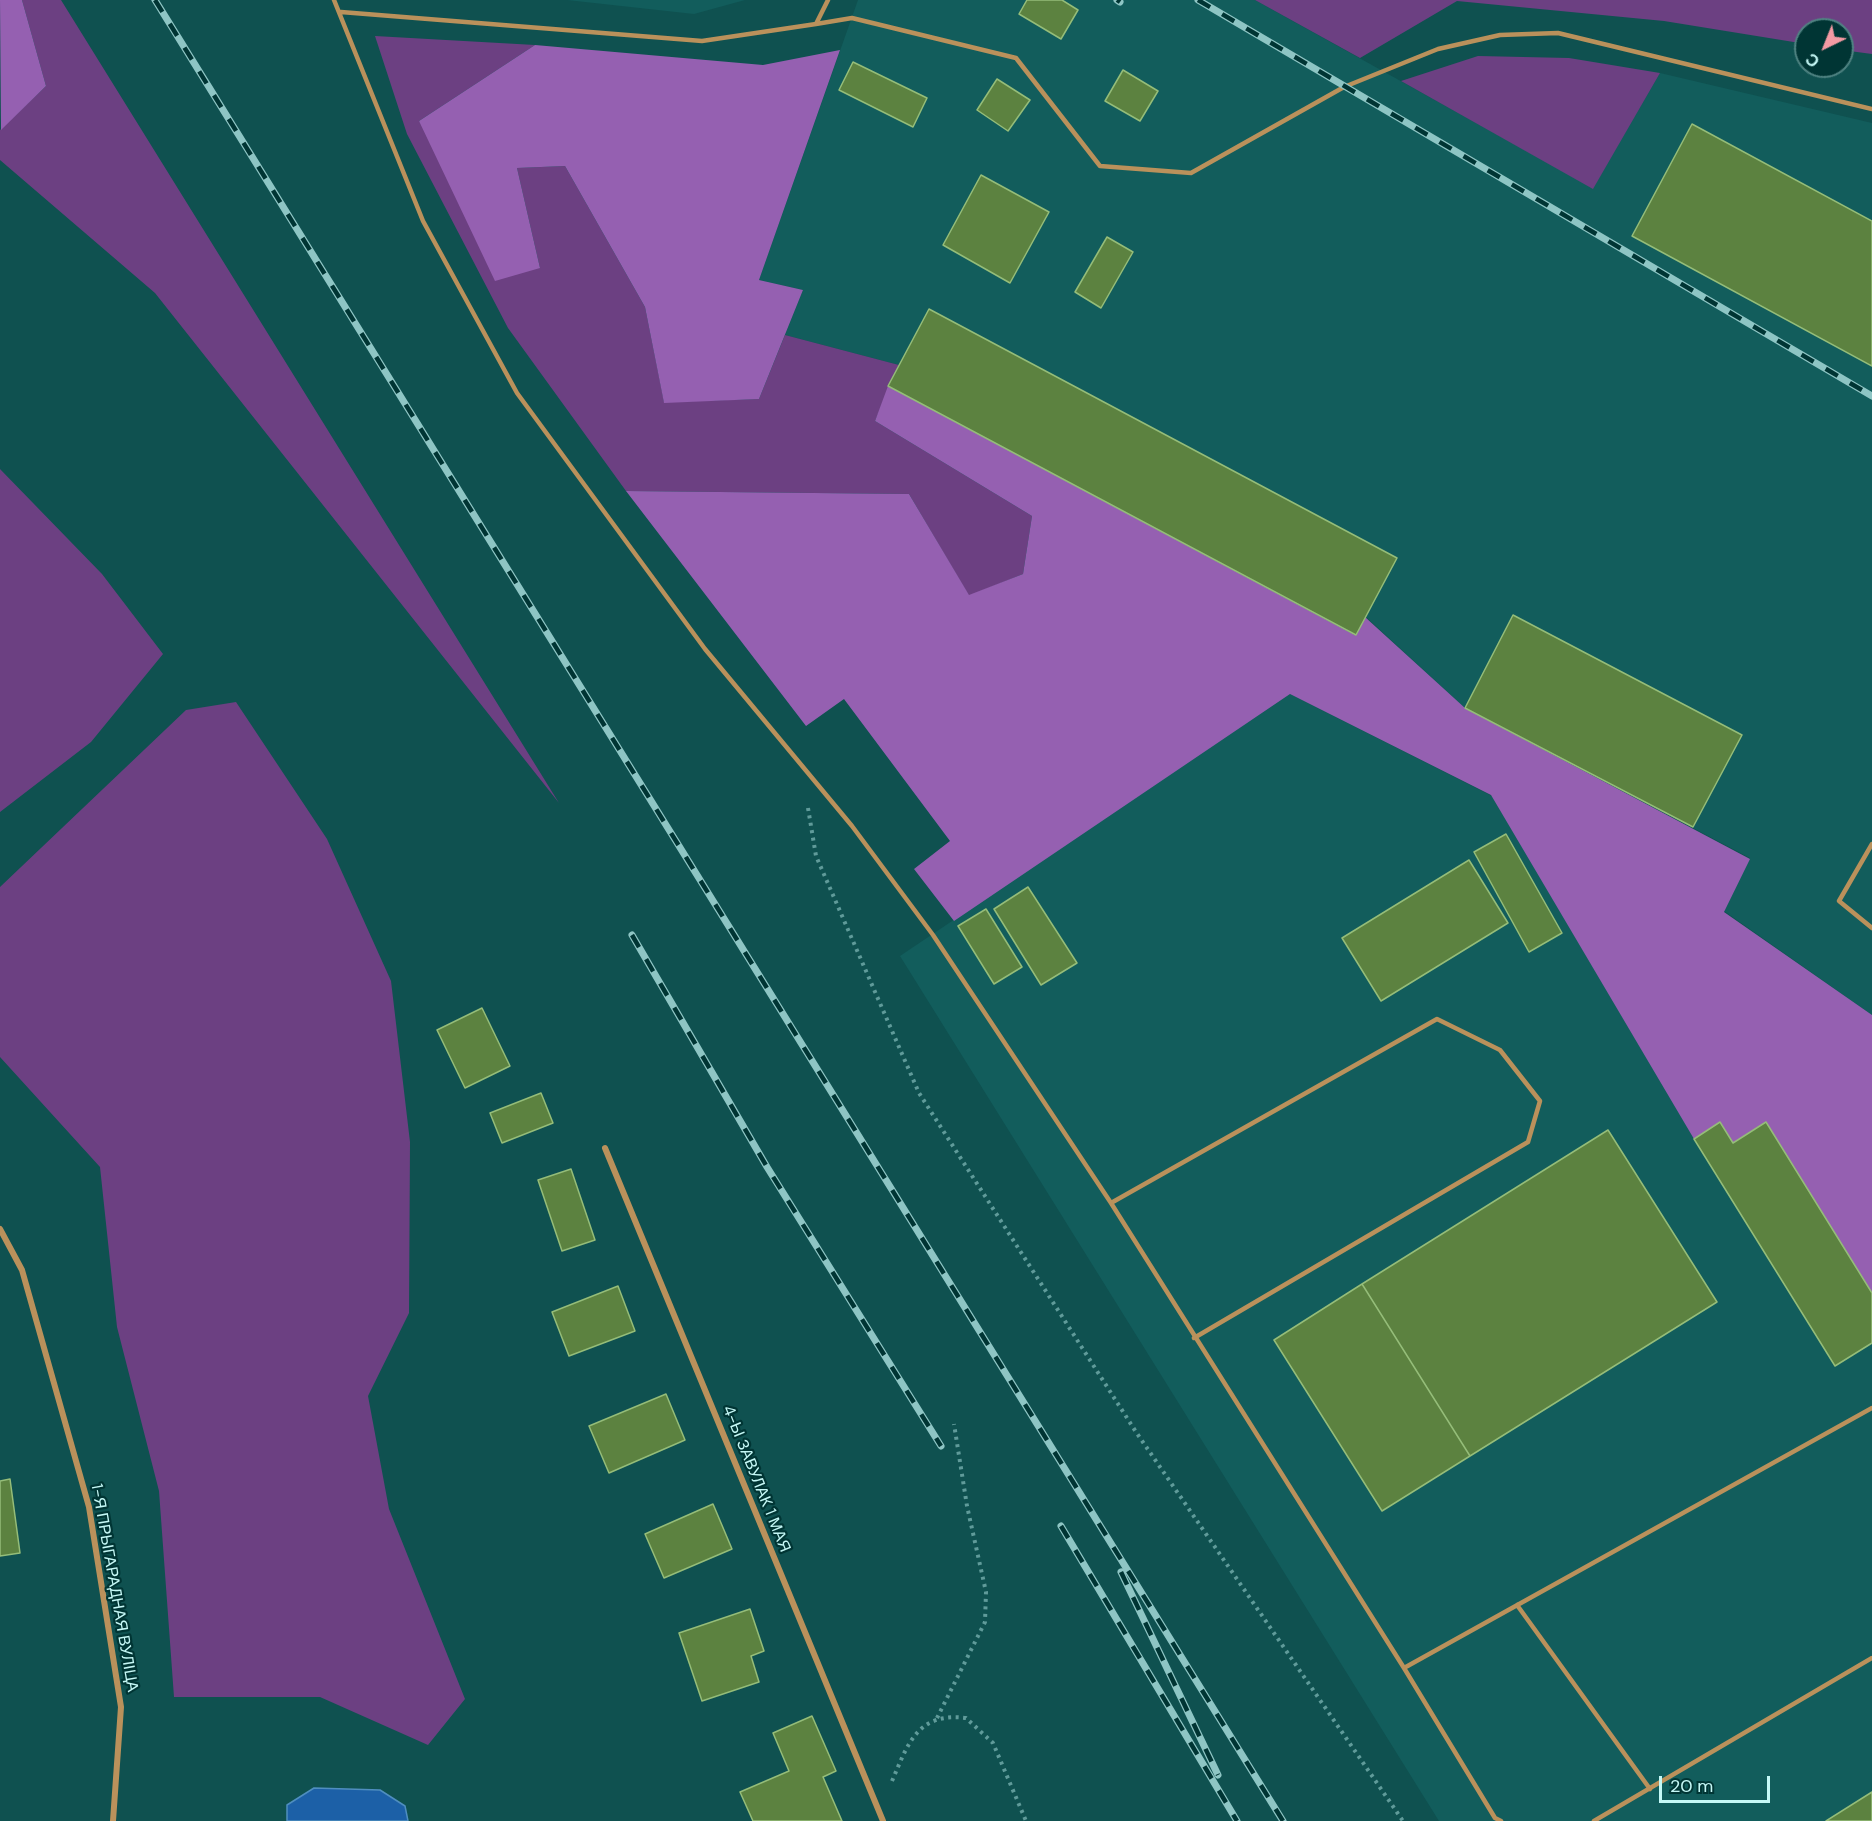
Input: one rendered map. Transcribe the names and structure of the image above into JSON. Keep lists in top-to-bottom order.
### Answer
{
  "streets": {
    "street": ["4-Ы ЗАВУЛАК 1 МАЯ", "1-Я ПРЫГАРАДНАЯ ВУЛІЦА"]
  },
  "scale_bar": "20 m",
  "north": "bottom left"
}
